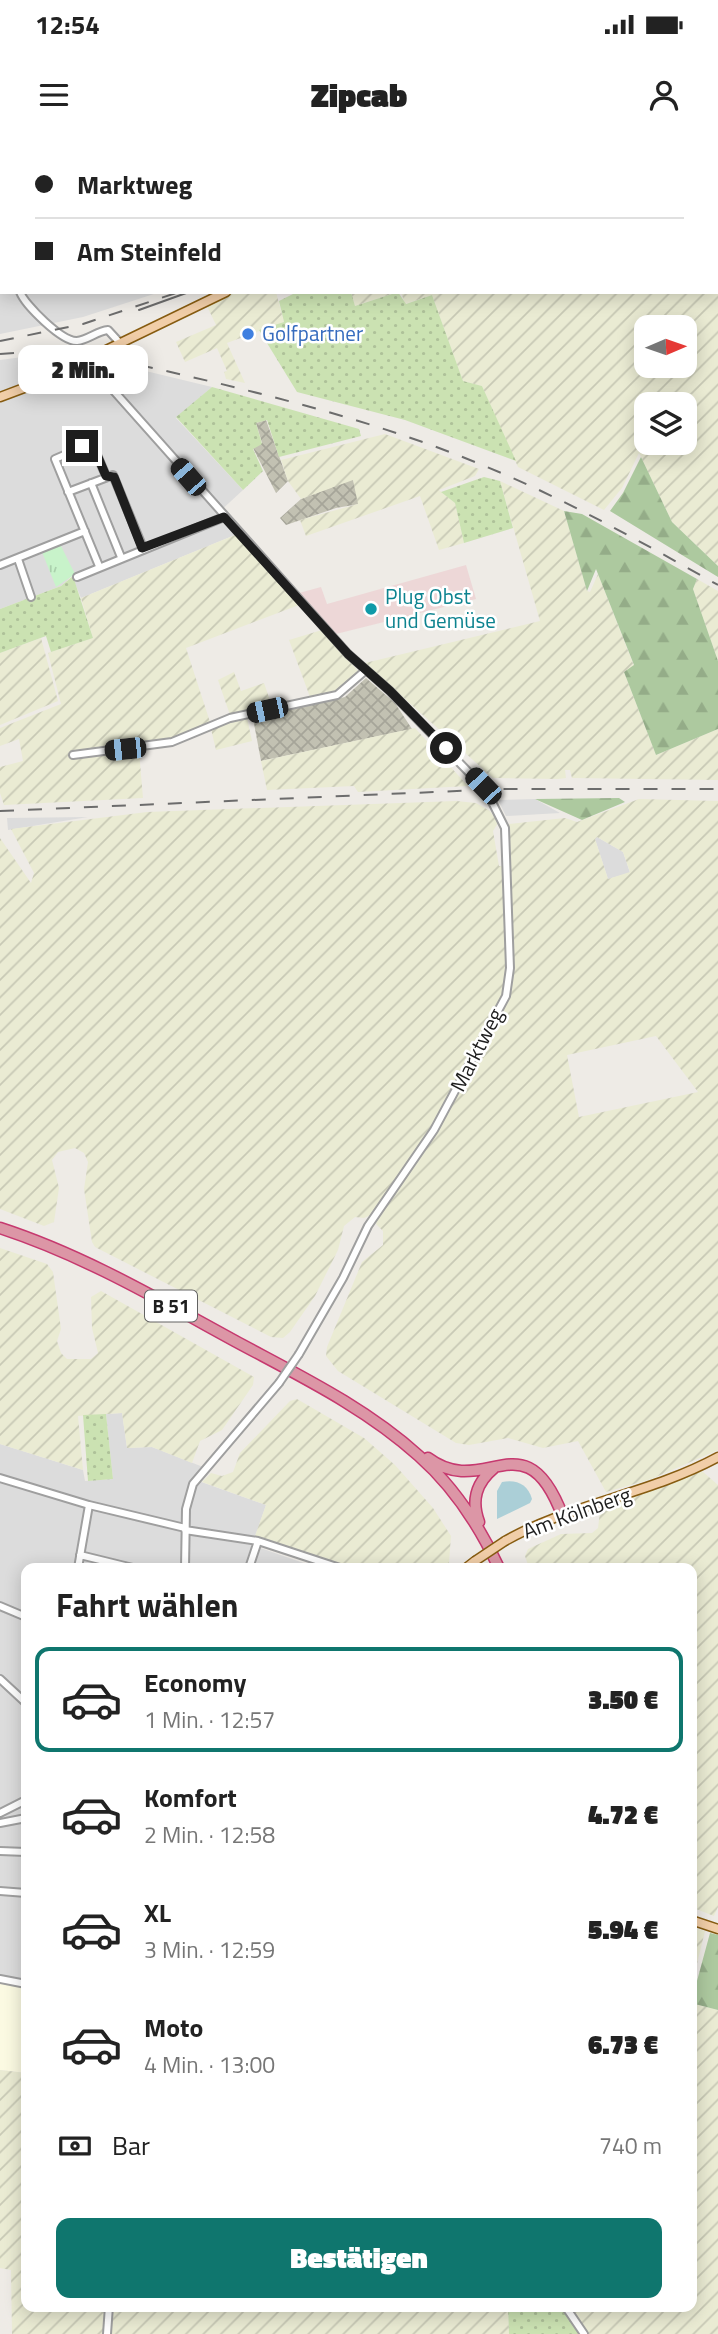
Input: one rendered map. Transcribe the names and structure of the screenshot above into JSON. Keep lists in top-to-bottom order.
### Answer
{
  "streets": {
    "highway": ["B 51"],
    "main road": ["Am Kölnberg"],
    "street": ["Marktweg"]
  },
  "places": ["Golfpartner", "Plug Obst und Gemüse"],
  "north": "right",
  "page": {
    "status": "12:54",
    "header": "Zipcab",
    "banner": ["Marktweg", "Am Steinfeld"],
    "bubble": "2 Min.",
    "heading": "Fahrt wählen",
    "list": [
      {
        "name": "Economy",
        "note": "1 Min. · 12:57",
        "value": "3.50 €"
      },
      {
        "name": "Komfort",
        "note": "2 Min. · 12:58",
        "value": "4.72 €"
      },
      {
        "name": "XL",
        "note": "3 Min. · 12:59",
        "value": "5.94 €"
      },
      {
        "name": "Moto",
        "note": "4 Min. · 13:00",
        "value": "6.73 €"
      }
    ],
    "pay": ["Bar", "740 m"],
    "buttons": "Bestätigen"
  }
}
